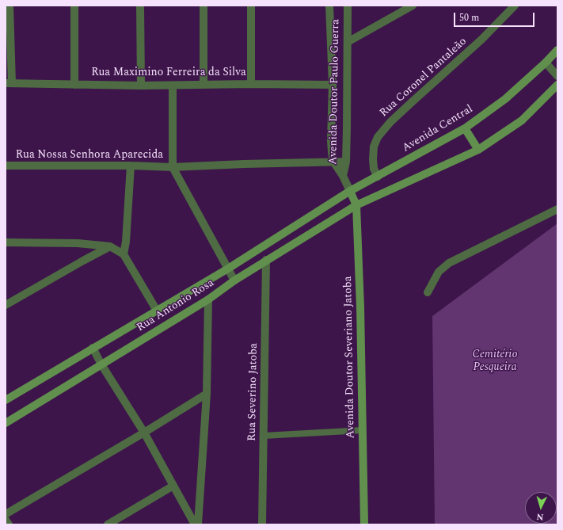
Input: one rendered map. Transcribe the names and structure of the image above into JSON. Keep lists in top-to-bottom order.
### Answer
{
  "streets": {
    "main road": ["Avenida Central", "Rua Antonio Rosa", "Avenida Doutor Severiano Jatoba"],
    "street": [
      "Rua Maximino Ferreira da Silva",
      "Rua Coronel Pantaleão",
      "Avenida Doutor Paulo Guerra",
      "Rua Nossa Senhora Aparecida",
      "Rua Severino Jatoba"
    ]
  },
  "crossings": [
    ["Rua Maximino Ferreira da Silva", "Avenida Doutor Paulo Guerra"],
    ["Rua Maximino Ferreira da Silva", "Rua Nossa Senhora Aparecida"],
    ["Rua Coronel Pantaleão", "Avenida Central"],
    ["Avenida Doutor Paulo Guerra", "Rua Nossa Senhora Aparecida"],
    ["Avenida Central", "Rua Antonio Rosa"],
    ["Avenida Central", "Avenida Doutor Severiano Jatoba"],
    ["Rua Antonio Rosa", "Avenida Doutor Severiano Jatoba"],
    ["Rua Antonio Rosa", "Rua Severino Jatoba"]
  ],
  "parks": ["Cemitério Pesqueira"],
  "scale_bar": "50 m",
  "north": "bottom"
}
